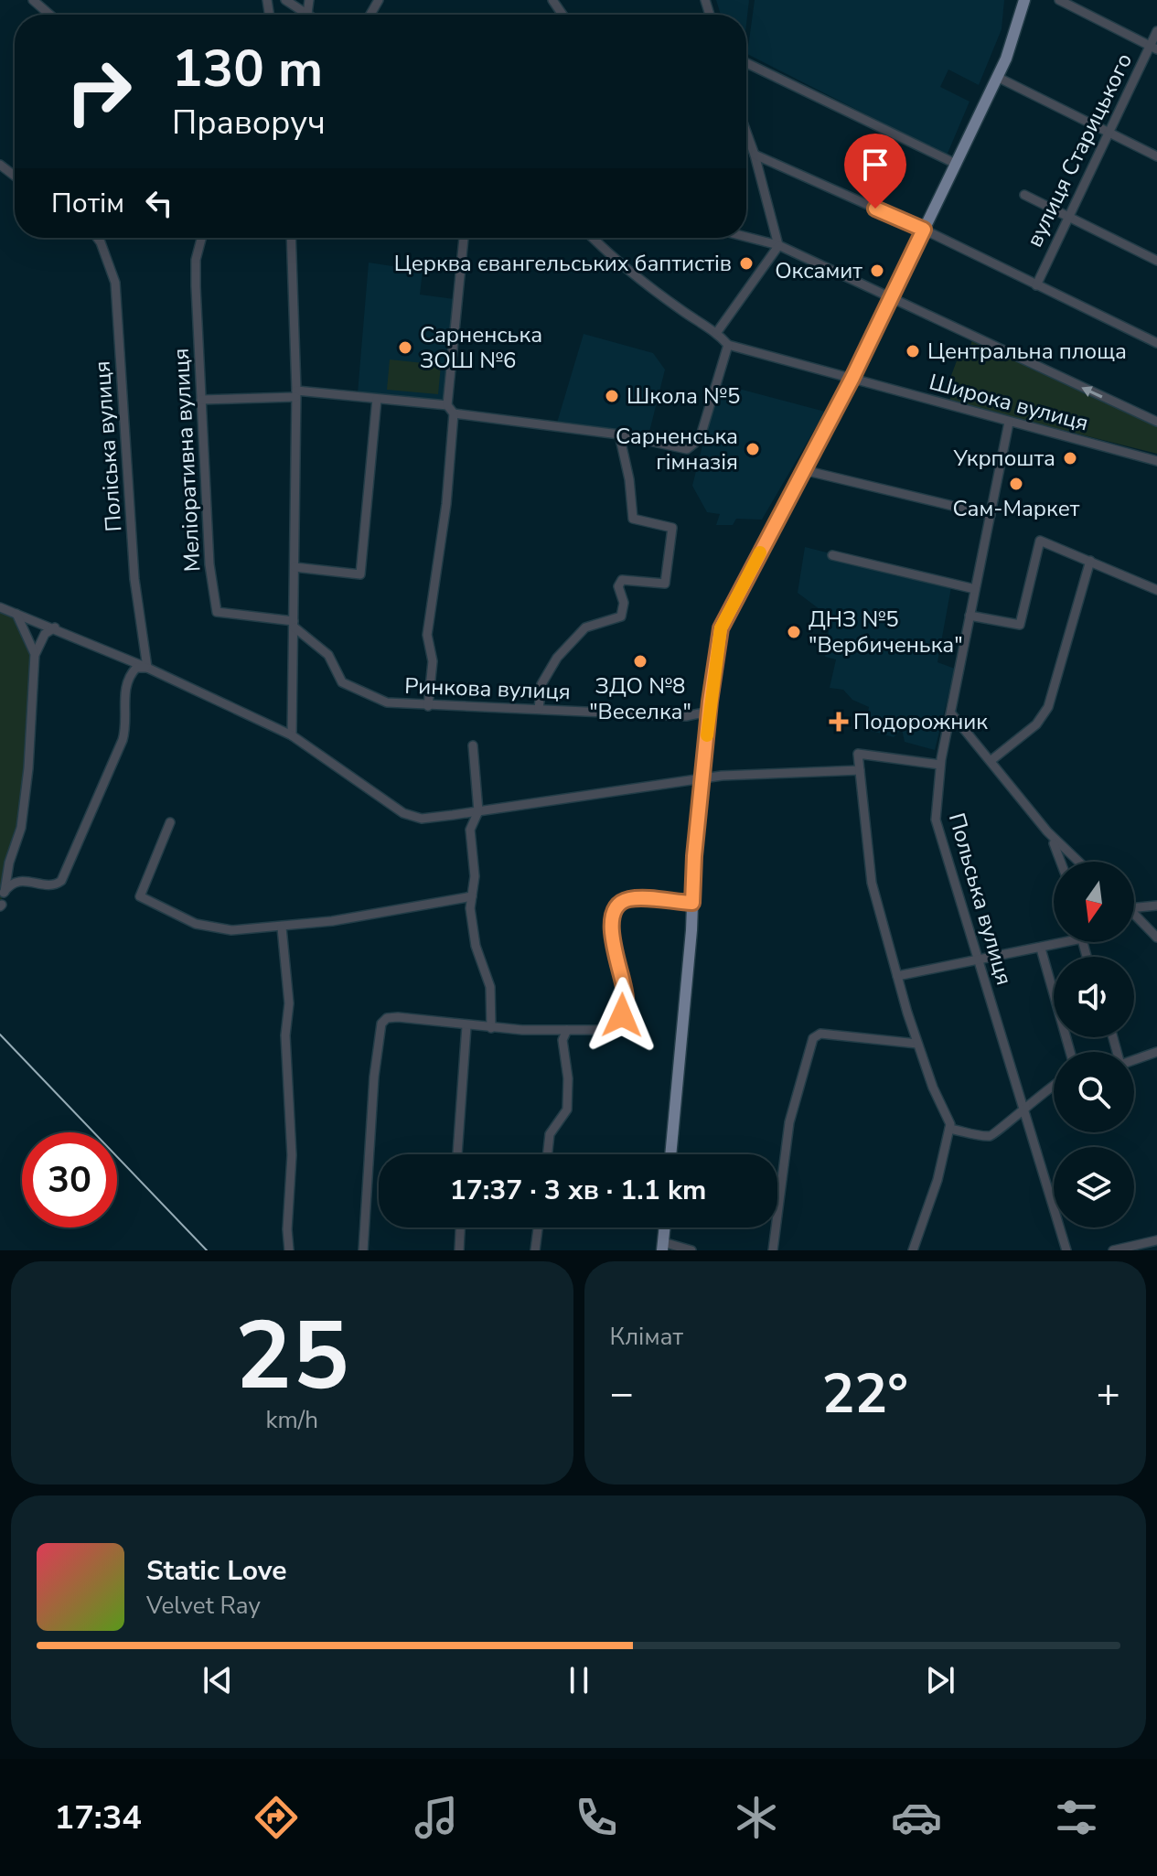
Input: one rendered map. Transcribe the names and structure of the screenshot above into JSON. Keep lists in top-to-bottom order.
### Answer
{
  "streets": {
    "street": [
      "вулиця Старицького",
      "Широка вулиця",
      "Поліська вулиця",
      "Меліоративна вулиця",
      "Ринкова вулиця",
      "Польська вулиця"
    ]
  },
  "crossings": [
    ["Широка вулиця", "Польська вулиця"],
    ["Меліоративна вулиця", "Ринкова вулиця"]
  ],
  "places": {
    "other": [
      "Церква євангельських баптистів",
      "Оксамит",
      "Сарненська ЗОШ №6",
      "Центральна площа",
      "Школа №5",
      "Сарненська гімназія",
      "Укрпошта",
      "Сам-Маркет",
      "ДНЗ №5 \"Вербиченька\"",
      "ЗДО №8 \"Веселка\""
    ],
    "health": ["Подорожник"]
  },
  "north": "bottom",
  "page": {
    "turn": ["130 m", "Праворуч"],
    "then": "Потім",
    "limit": "30",
    "trip": "17:37 · 3 хв · 1.1 km",
    "tile": [
      ["25", "km/h"],
      "Клімат"
    ],
    "heat": ["−", "22°", "+"],
    "song": ["Static Love", "Velvet Ray"],
    "tabs": "17:34"
  }
}
